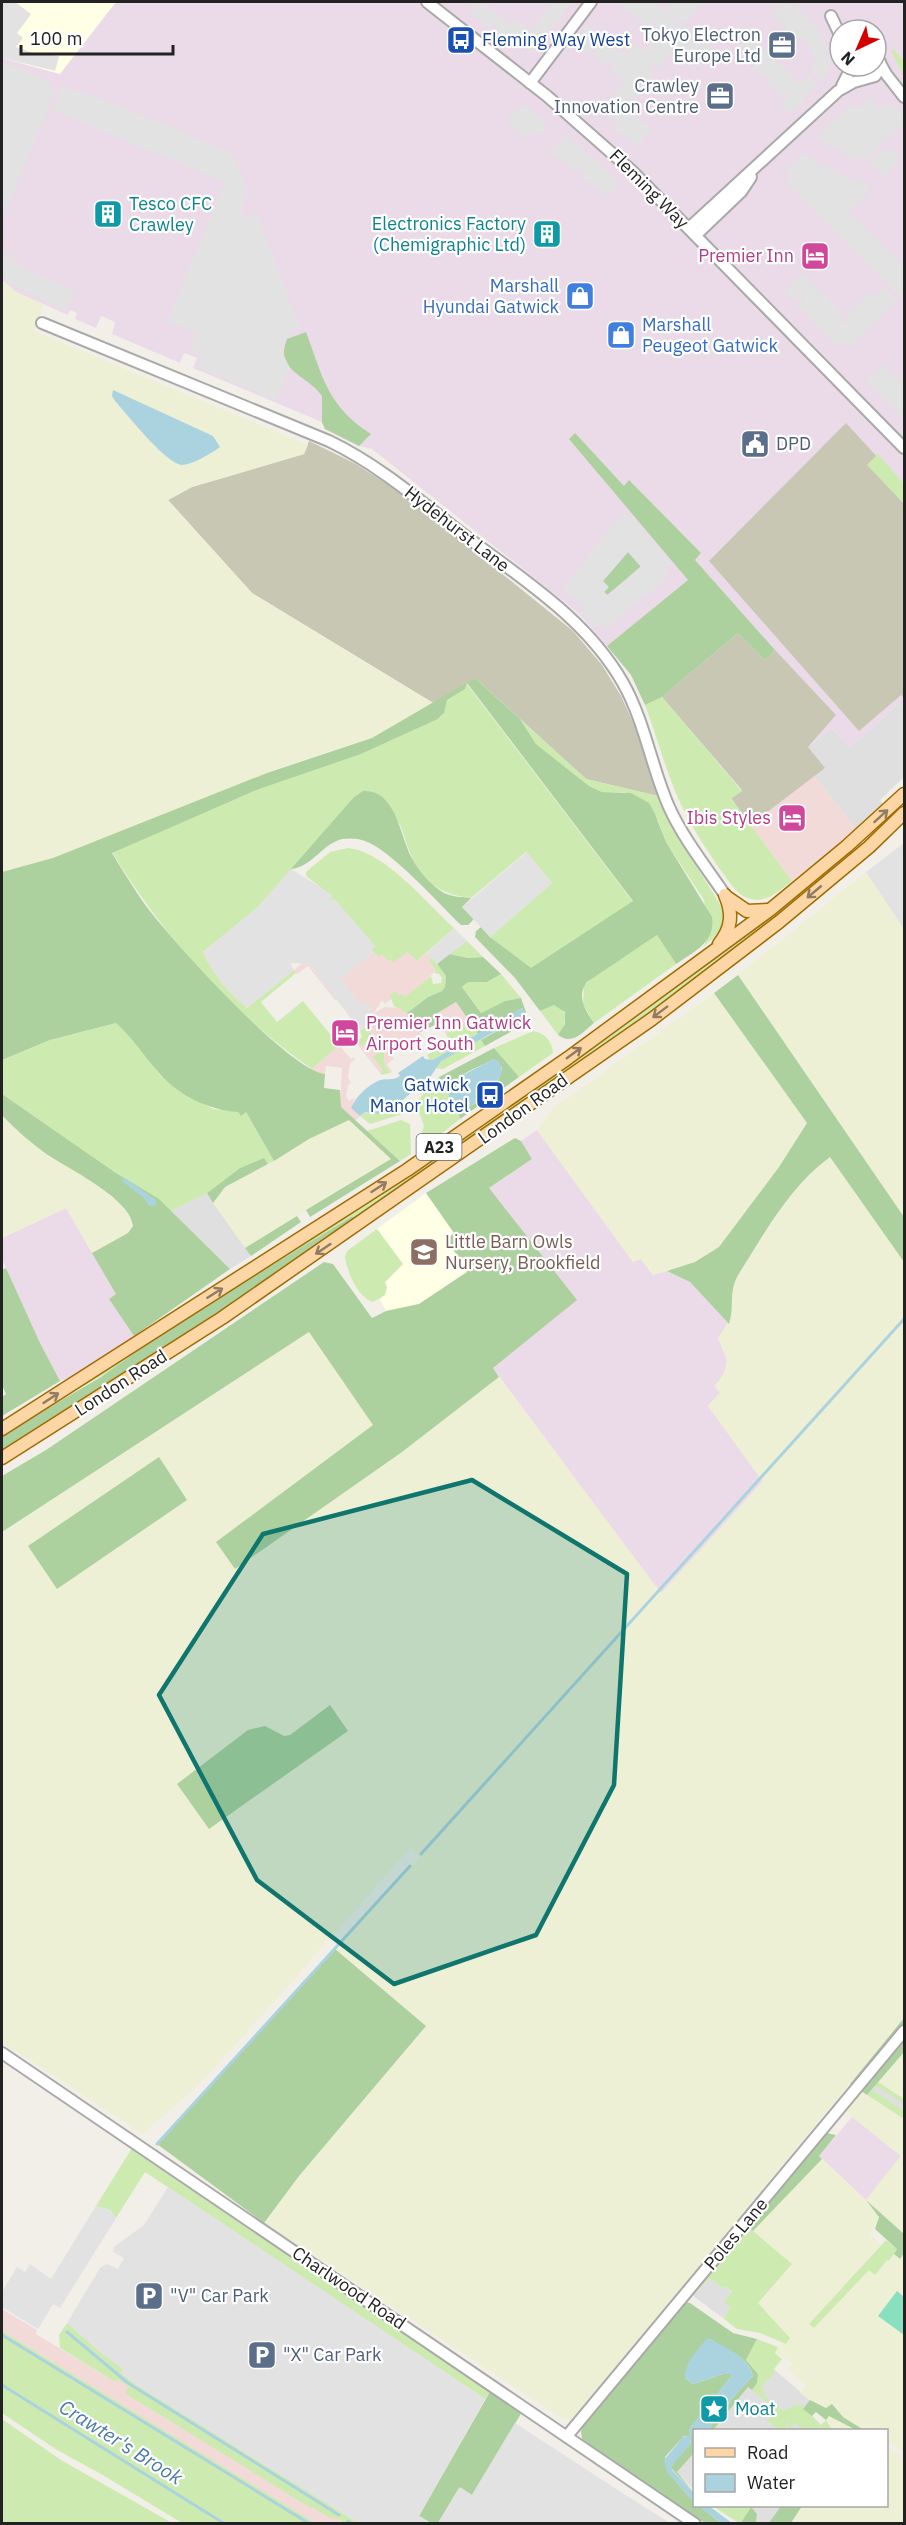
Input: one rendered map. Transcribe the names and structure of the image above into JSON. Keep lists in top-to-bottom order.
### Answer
{
  "streets": {
    "main road": ["London Road", "A23"],
    "street": [
      "Fleming Way",
      "Hydehurst Lane",
      "Poles Lane",
      "Charlwood Road"
    ]
  },
  "crossings": [
    ["Poles Lane", "Charlwood Road"]
  ],
  "water": ["Crawter's Brook"],
  "places": {
    "bus stop": ["Fleming Way West", "Gatwick Manor Hotel"],
    "office": ["Tokyo Electron Europe Ltd", "Crawley Innovation Centre"],
    "building": ["Tesco CFC Crawley", "Electronics Factory (Chemigraphic Ltd)"],
    "hotel": ["Premier Inn", "Ibis Styles", "Premier Inn Gatwick Airport South"],
    "shop": ["Marshall Hyundai Gatwick", "Marshall Peugeot Gatwick"],
    "public building": ["DPD"],
    "school or university": ["Little Barn Owls Nursery, Brookfield"],
    "parking": ["\"V\" Car Park", "\"X\" Car Park"],
    "place": ["Moat"]
  },
  "legend": ["Road", "Water"],
  "scale_bar": "100 m",
  "north": "bottom left"
}
